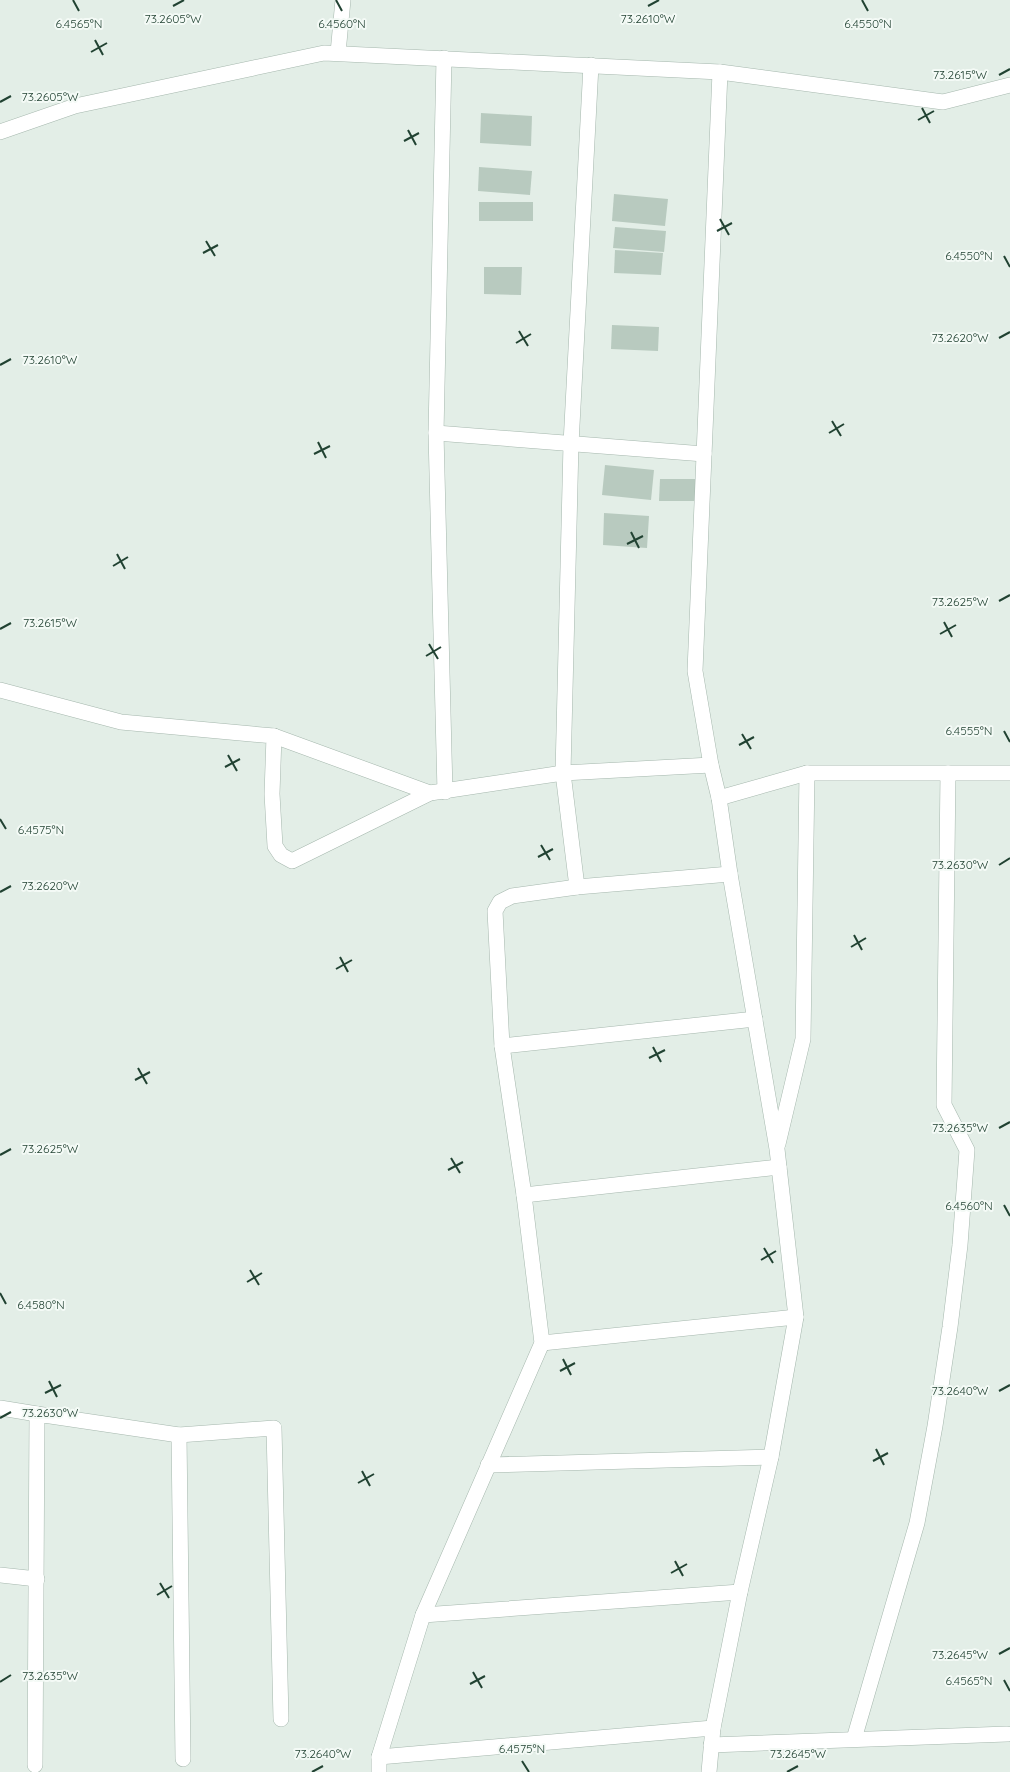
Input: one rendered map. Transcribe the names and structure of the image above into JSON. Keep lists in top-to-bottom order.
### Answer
{
  "coordinates": [
    "73.2610°W",
    "73.2605°W",
    "6.4565°N",
    "6.4560°N",
    "6.4550°N",
    "73.2615°W",
    "73.2620°W",
    "73.2625°W",
    "6.4555°N",
    "6.4575°N",
    "73.2630°W",
    "73.2635°W",
    "6.4580°N",
    "73.2640°W",
    "73.2645°W"
  ]
}
